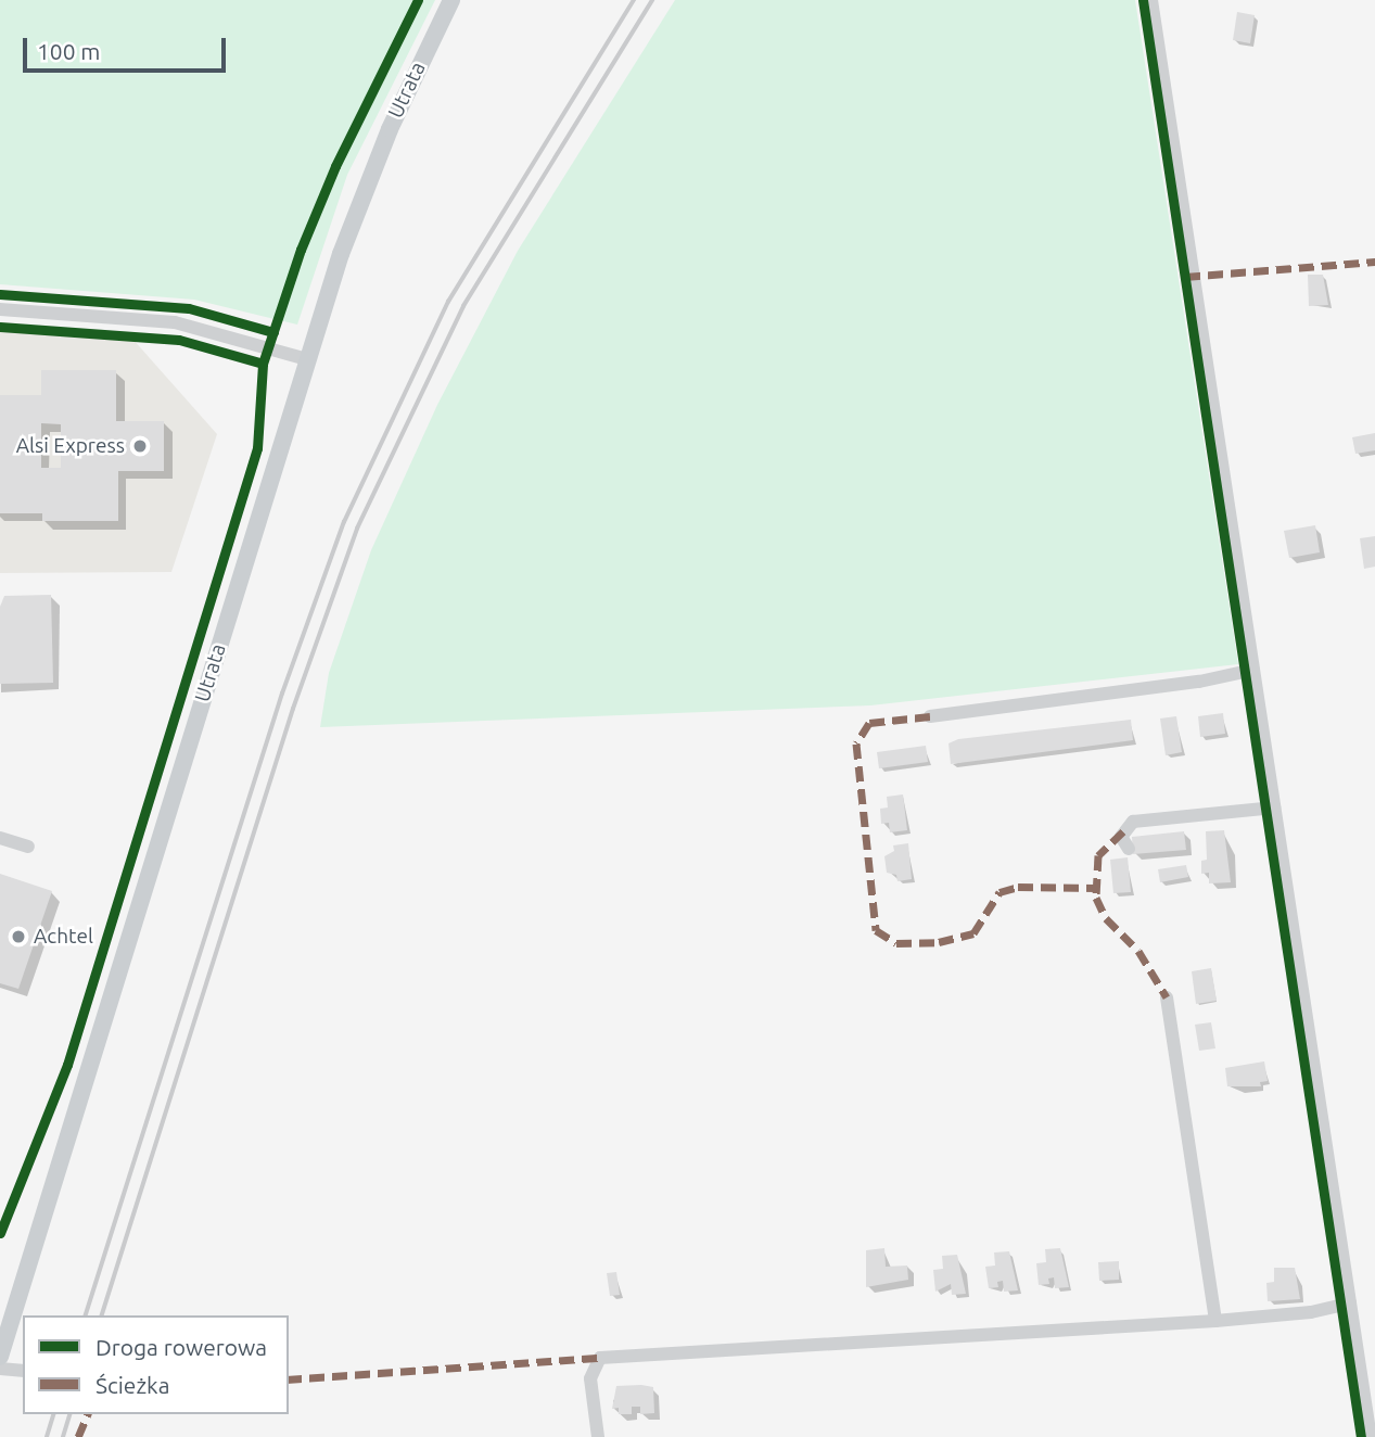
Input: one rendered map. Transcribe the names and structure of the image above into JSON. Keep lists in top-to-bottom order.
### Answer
{
  "streets": {
    "main road": ["Utrata"]
  },
  "places": ["Alsi Express", "Achtel"],
  "legend": ["Droga rowerowa", "Ścieżka"],
  "scale_bar": "100 m"
}
